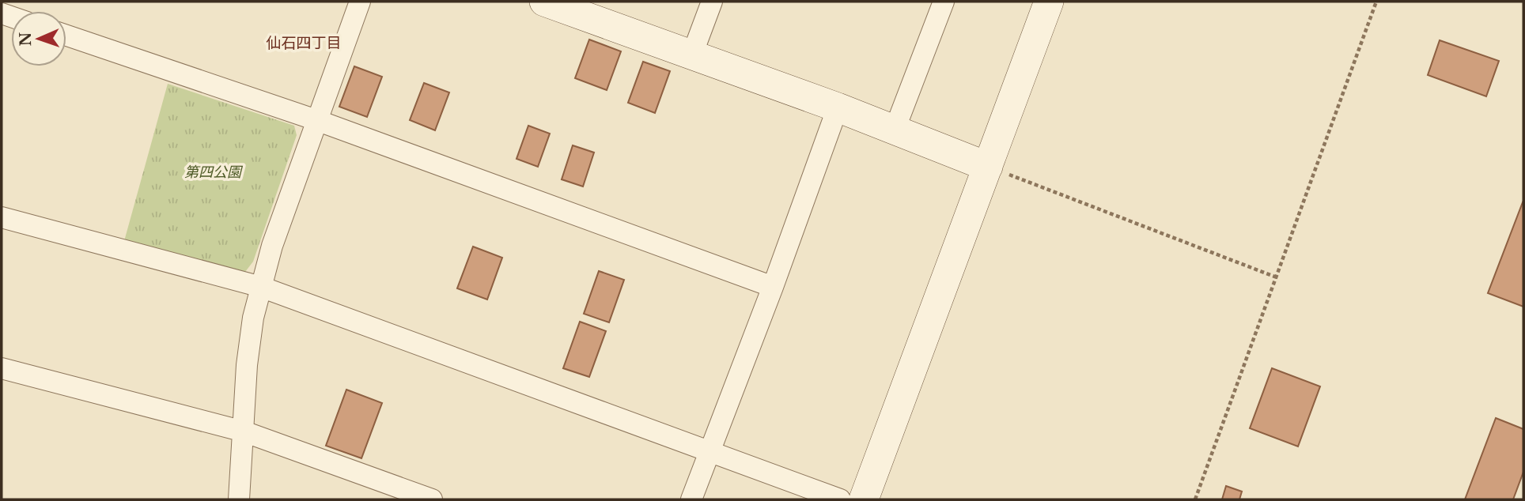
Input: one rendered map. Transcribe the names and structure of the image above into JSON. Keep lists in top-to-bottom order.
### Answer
{
  "districts": ["仙石四丁目"],
  "parks": ["第四公園"],
  "north": "left"
}
